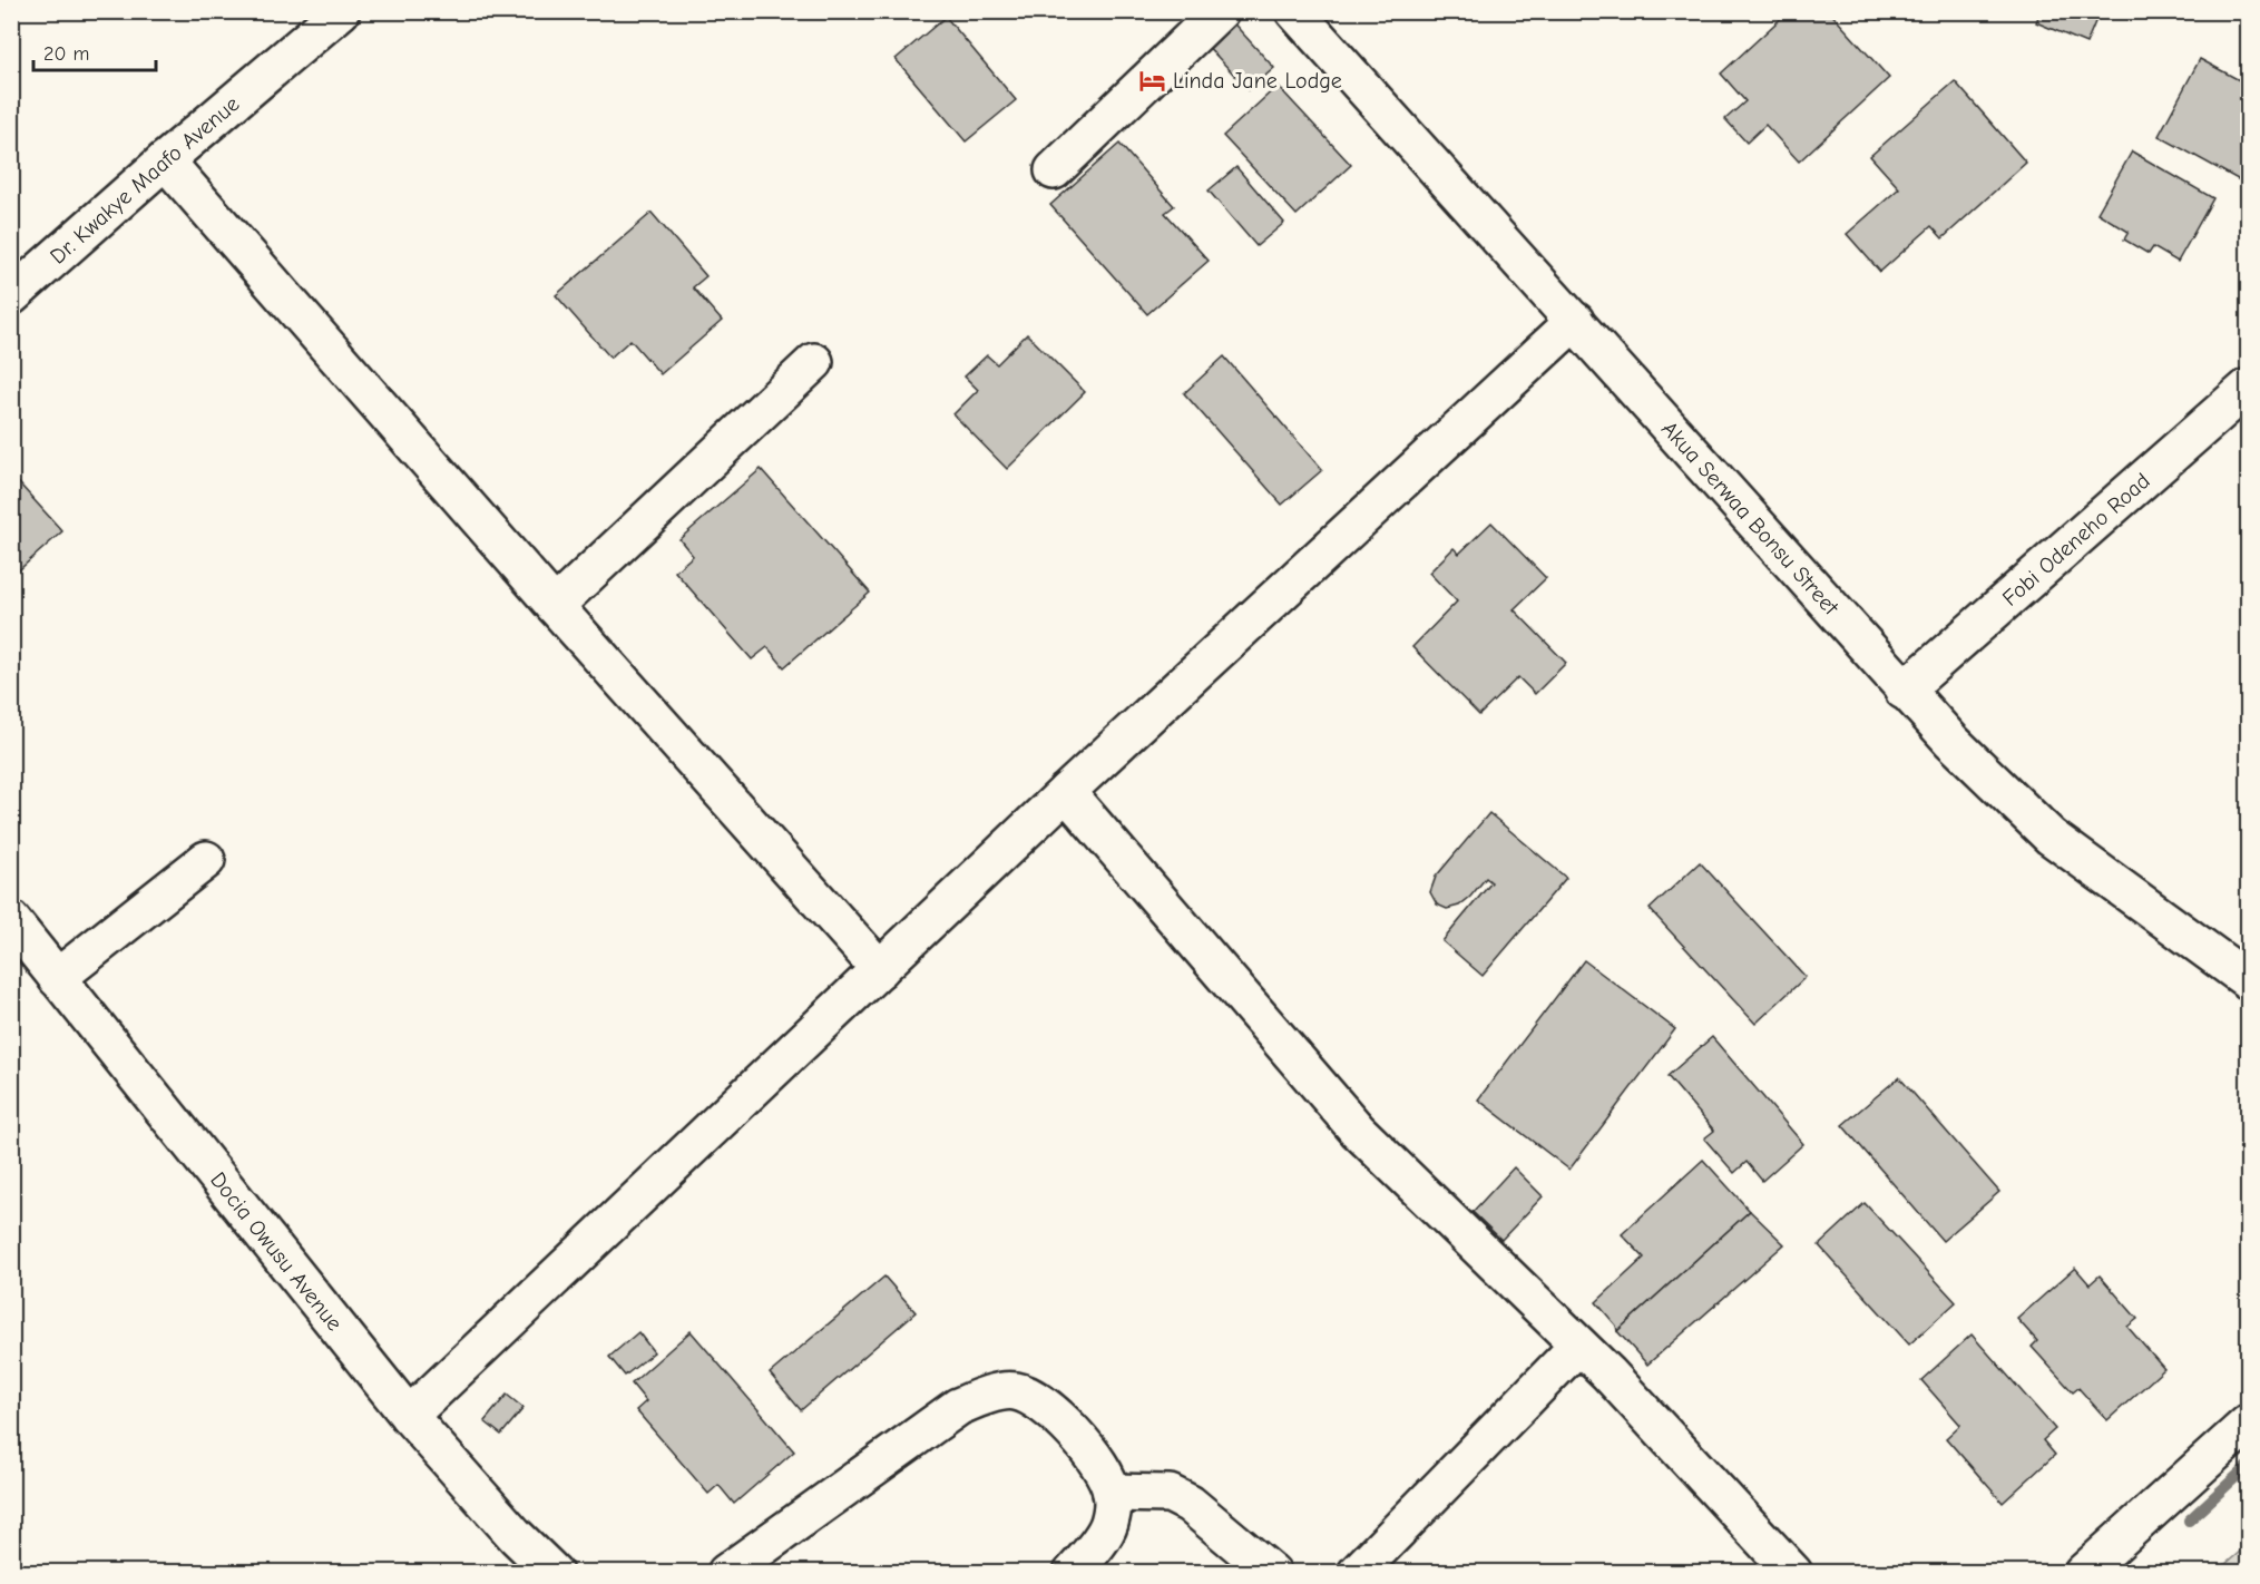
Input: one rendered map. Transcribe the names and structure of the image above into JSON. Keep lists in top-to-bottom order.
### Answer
{
  "streets": {
    "street": [
      "Dr. Kwakye Maafo Avenue",
      "Akua Serwaa Bonsu Street",
      "Fobi Odeneho Road",
      "Docia Owusu Avenue"
    ]
  },
  "crossings": [
    ["Akua Serwaa Bonsu Street", "Fobi Odeneho Road"]
  ],
  "places": {
    "hotel": ["Linda Jane Lodge"]
  },
  "scale_bar": "20 m"
}
